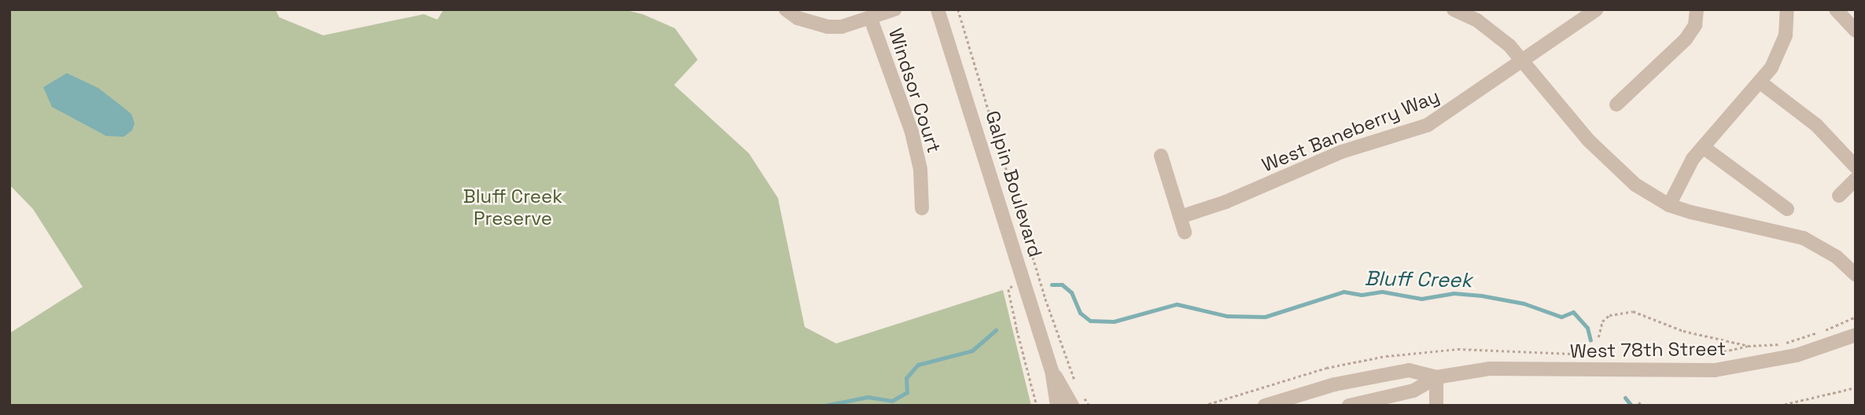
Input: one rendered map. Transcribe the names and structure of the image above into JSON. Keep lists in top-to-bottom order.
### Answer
{
  "streets": {
    "street": [
      "Windsor Court",
      "West Baneberry Way",
      "Galpin Boulevard",
      "West 78th Street"
    ]
  },
  "water": ["Bluff Creek"],
  "parks": ["Bluff Creek Preserve"]
}
